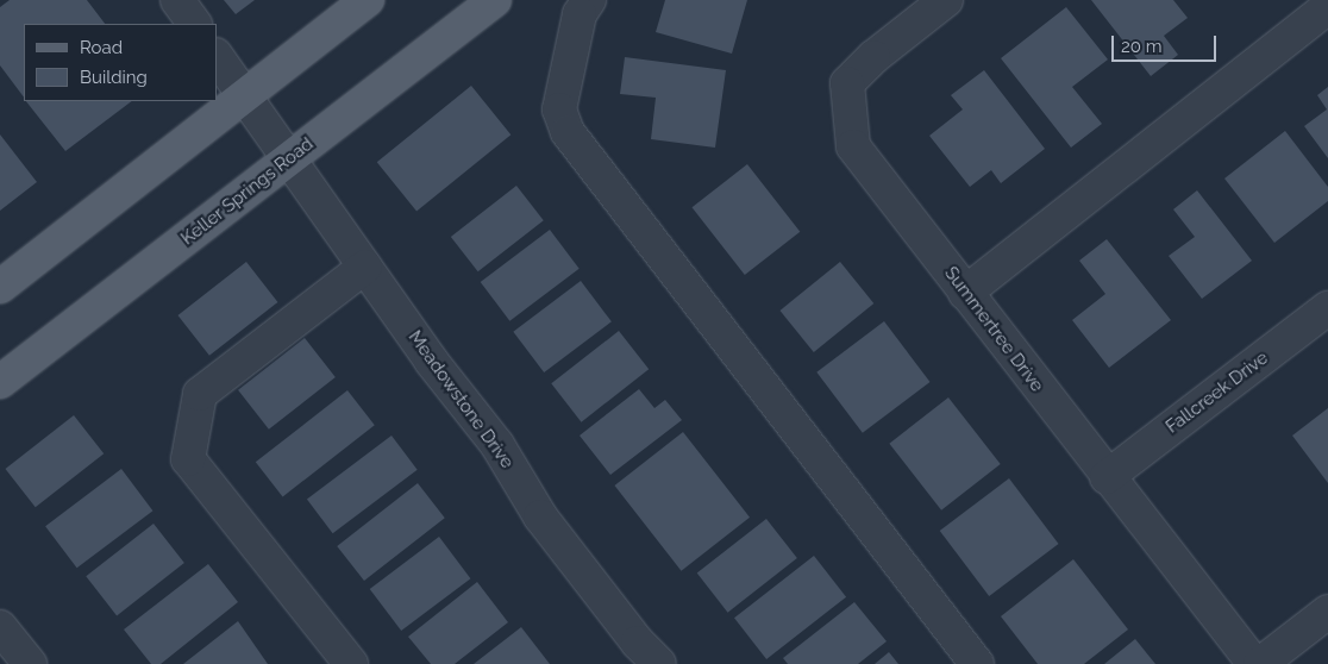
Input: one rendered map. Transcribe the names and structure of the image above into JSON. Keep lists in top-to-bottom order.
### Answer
{
  "streets": {
    "main road": ["Keller Springs Road"],
    "street": ["Summertree Drive", "Fallcreek Drive", "Meadowstone Drive"]
  },
  "crossings": [
    ["Keller Springs Road", "Meadowstone Drive"],
    ["Summertree Drive", "Fallcreek Drive"]
  ],
  "legend": ["Road", "Building"],
  "scale_bar": "20 m"
}
